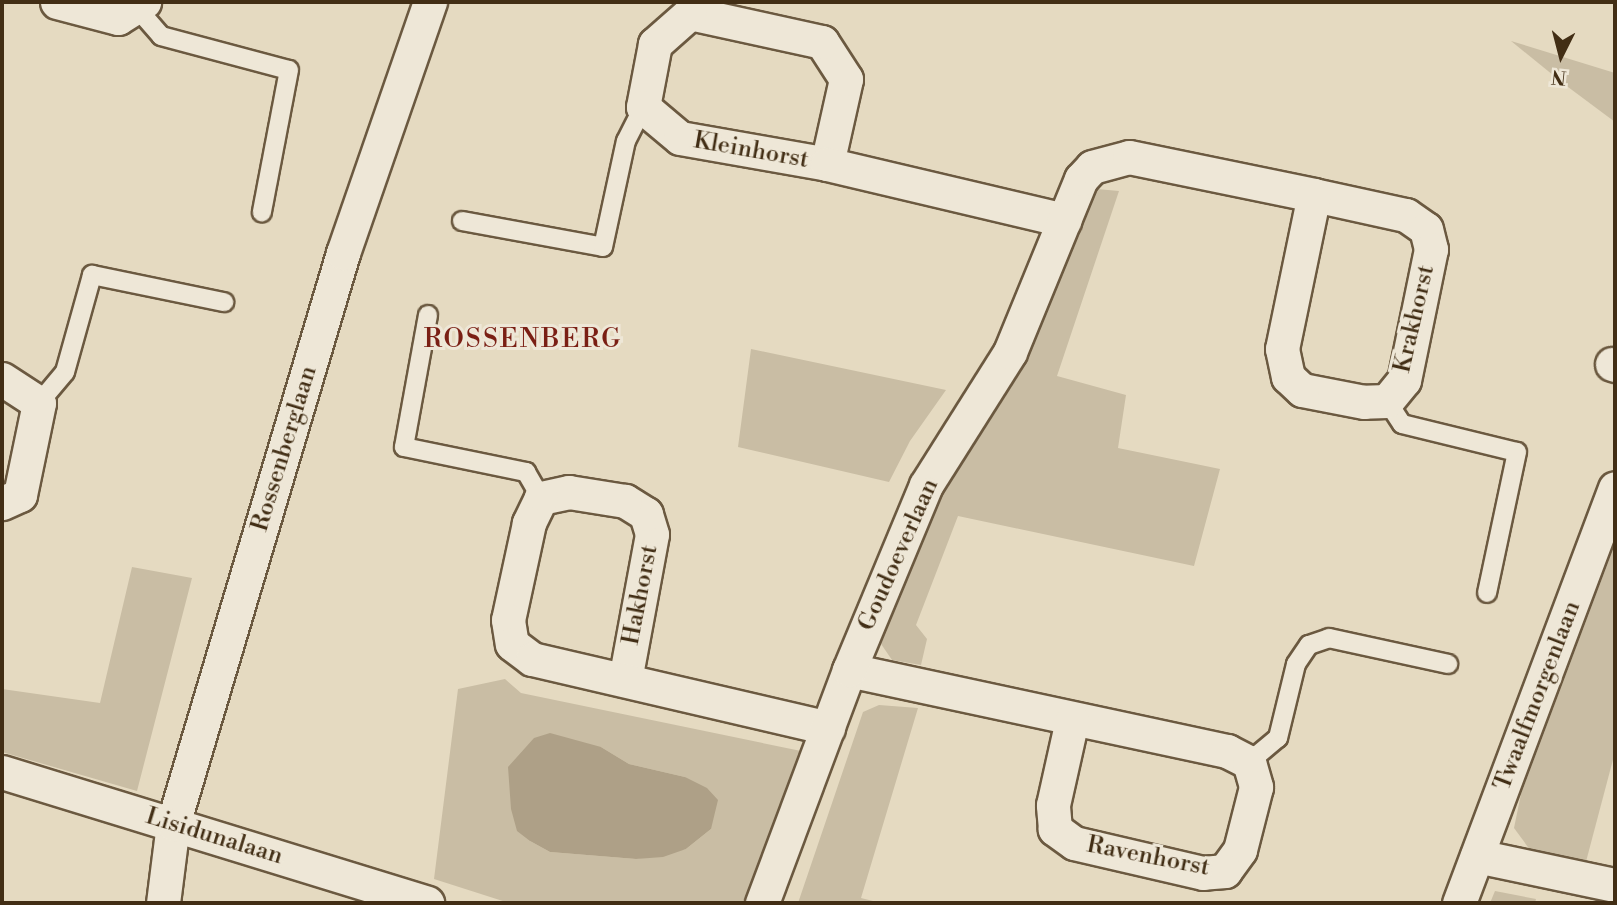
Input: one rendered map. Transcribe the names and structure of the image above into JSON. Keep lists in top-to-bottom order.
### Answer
{
  "streets": {
    "street": [
      "Kleinhorst",
      "Krakhorst",
      "Rossenberglaan",
      "Goudoeverlaan",
      "Hakhorst",
      "Twaalfmorgenlaan",
      "Lisidunalaan",
      "Ravenhorst"
    ]
  },
  "crossings": [
    ["Kleinhorst", "Krakhorst"],
    ["Kleinhorst", "Goudoeverlaan"],
    ["Krakhorst", "Goudoeverlaan"],
    ["Rossenberglaan", "Lisidunalaan"],
    ["Goudoeverlaan", "Hakhorst"]
  ],
  "districts": ["ROSSENBERG"],
  "north": "bottom"
}
